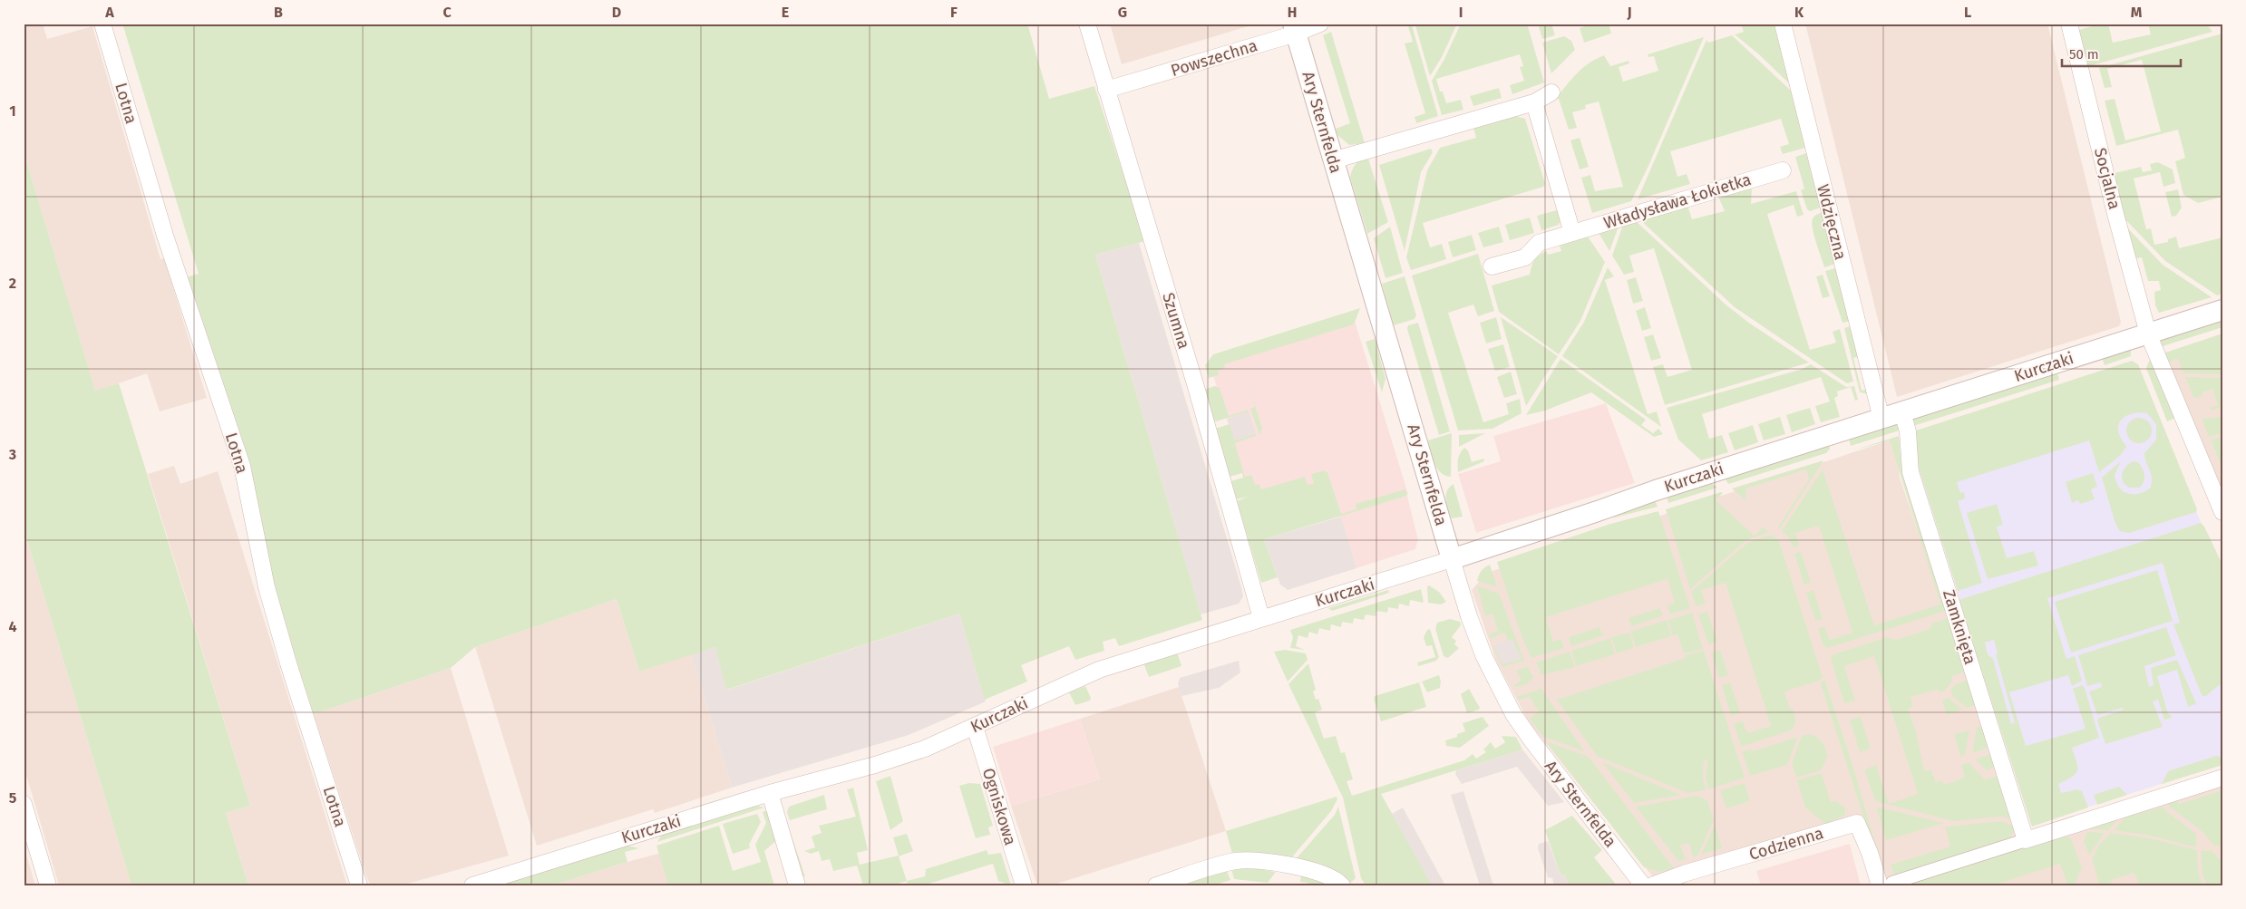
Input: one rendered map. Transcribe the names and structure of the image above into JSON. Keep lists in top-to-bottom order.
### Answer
{
  "streets": {
    "street": [
      "Powszechna",
      "Lotna",
      "Ary Sternfelda",
      "Socjalna",
      "Władysława Łokietka",
      "Wdzięczna",
      "Szumna",
      "Kurczaki",
      "Zamknięta",
      "Ogniskowa",
      "Codzienna"
    ]
  },
  "crossings": [
    ["Powszechna", "Ary Sternfelda"],
    ["Powszechna", "Szumna"],
    ["Ary Sternfelda", "Kurczaki"],
    ["Socjalna", "Kurczaki"],
    ["Wdzięczna", "Kurczaki"],
    ["Szumna", "Kurczaki"],
    ["Kurczaki", "Zamknięta"],
    ["Kurczaki", "Ogniskowa"]
  ],
  "scale_bar": "50 m",
  "grid": {
    "columns": [
      "A",
      "B",
      "C",
      "D",
      "E",
      "F",
      "G",
      "H",
      "I",
      "J",
      "K",
      "L",
      "M"
    ],
    "rows": [
      "1",
      "2",
      "3",
      "4",
      "5"
    ]
  }
}
